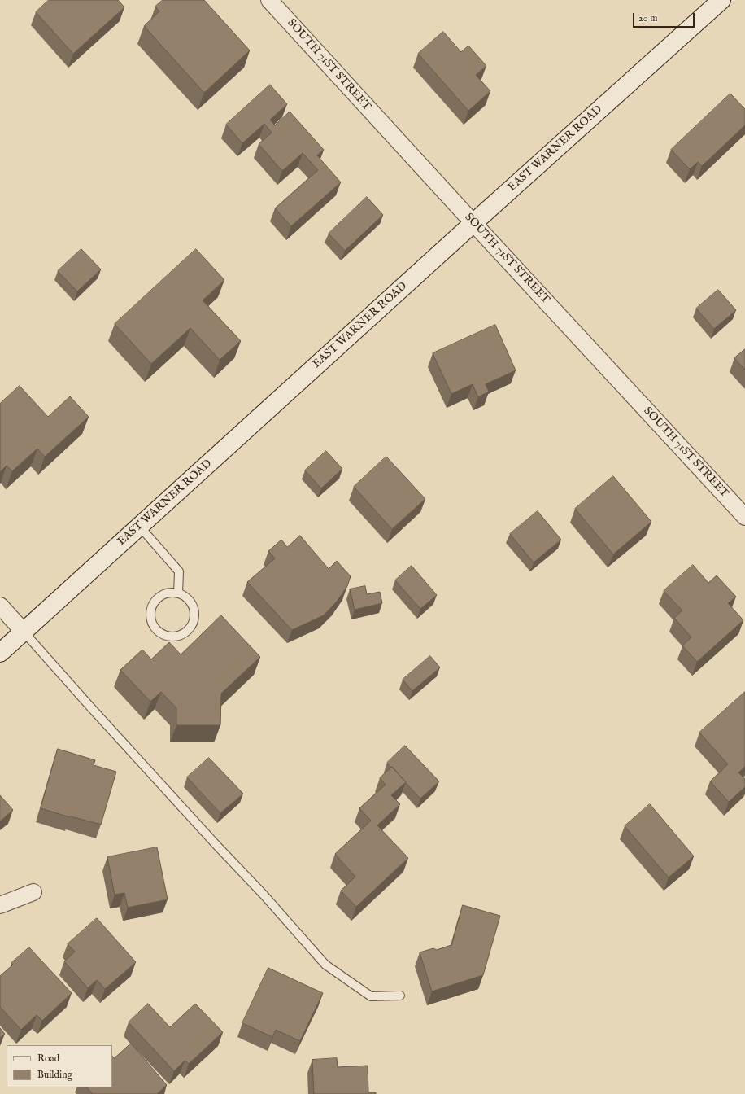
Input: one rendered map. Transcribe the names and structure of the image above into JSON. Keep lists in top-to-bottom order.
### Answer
{
  "streets": {
    "main road": ["EAST WARNER ROAD"],
    "street": ["SOUTH 71ST STREET"]
  },
  "crossings": [
    ["SOUTH 71ST STREET", "EAST WARNER ROAD"]
  ],
  "legend": ["Road", "Building"],
  "scale_bar": "20 m"
}
